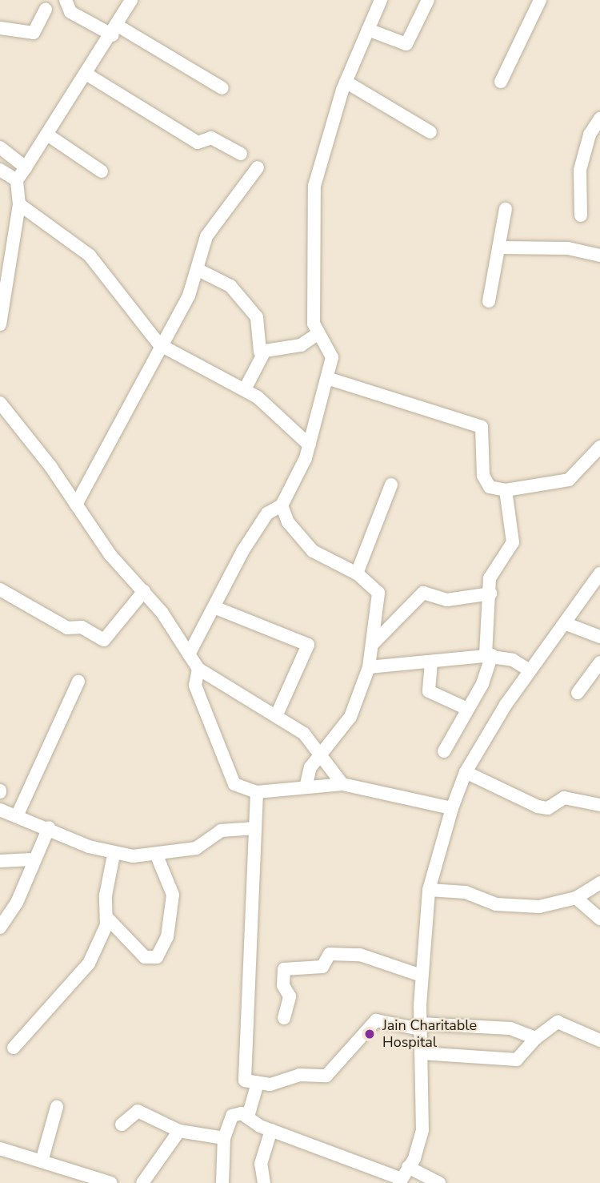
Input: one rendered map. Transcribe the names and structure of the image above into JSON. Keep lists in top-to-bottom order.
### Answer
{
  "places": ["Jain Charitable Hospital"]
}
